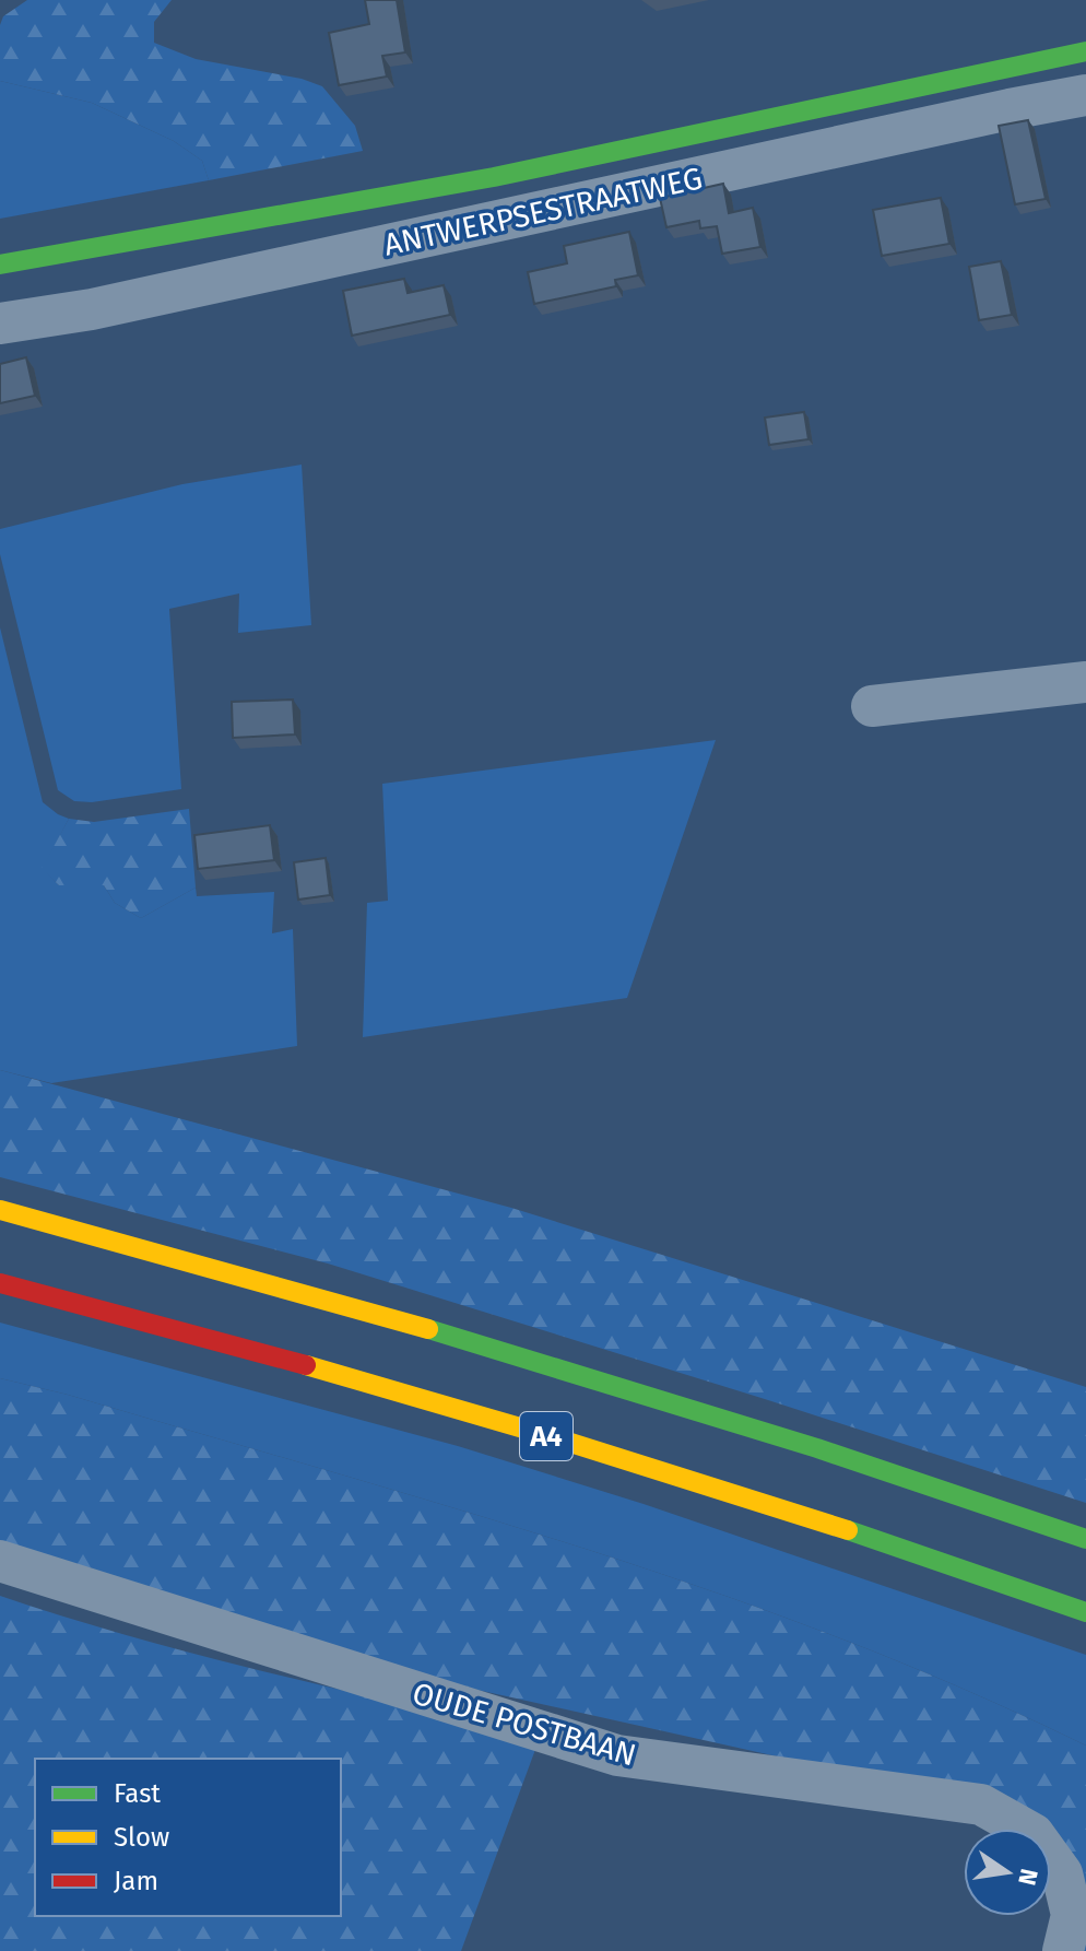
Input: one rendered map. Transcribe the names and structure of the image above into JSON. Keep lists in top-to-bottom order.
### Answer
{
  "streets": {
    "main road": ["ANTWERPSESTRAATWEG", "A4"],
    "street": ["OUDE POSTBAAN"]
  },
  "legend": ["Fast", "Slow", "Jam"],
  "north": "right"
}
